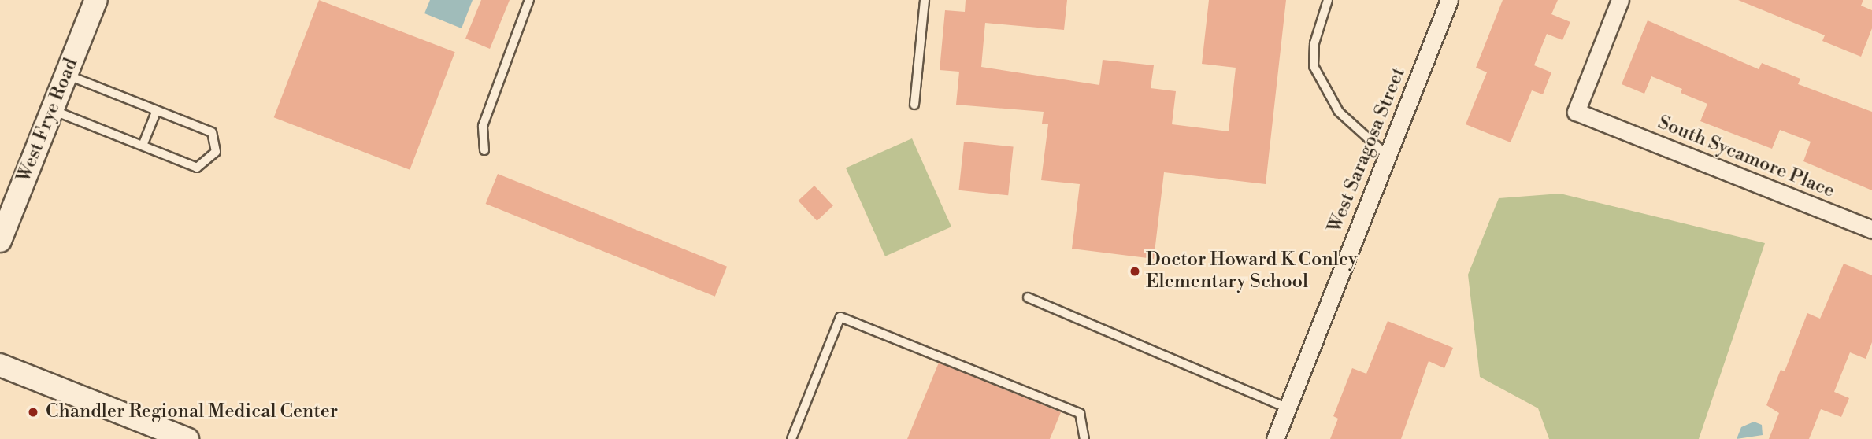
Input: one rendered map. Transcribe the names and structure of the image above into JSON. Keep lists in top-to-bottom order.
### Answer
{
  "streets": {
    "street": ["West Frye Road", "West Saragosa Street", "South Sycamore Place"]
  },
  "places": ["Doctor Howard K Conley Elementary School", "Chandler Regional Medical Center"]
}
